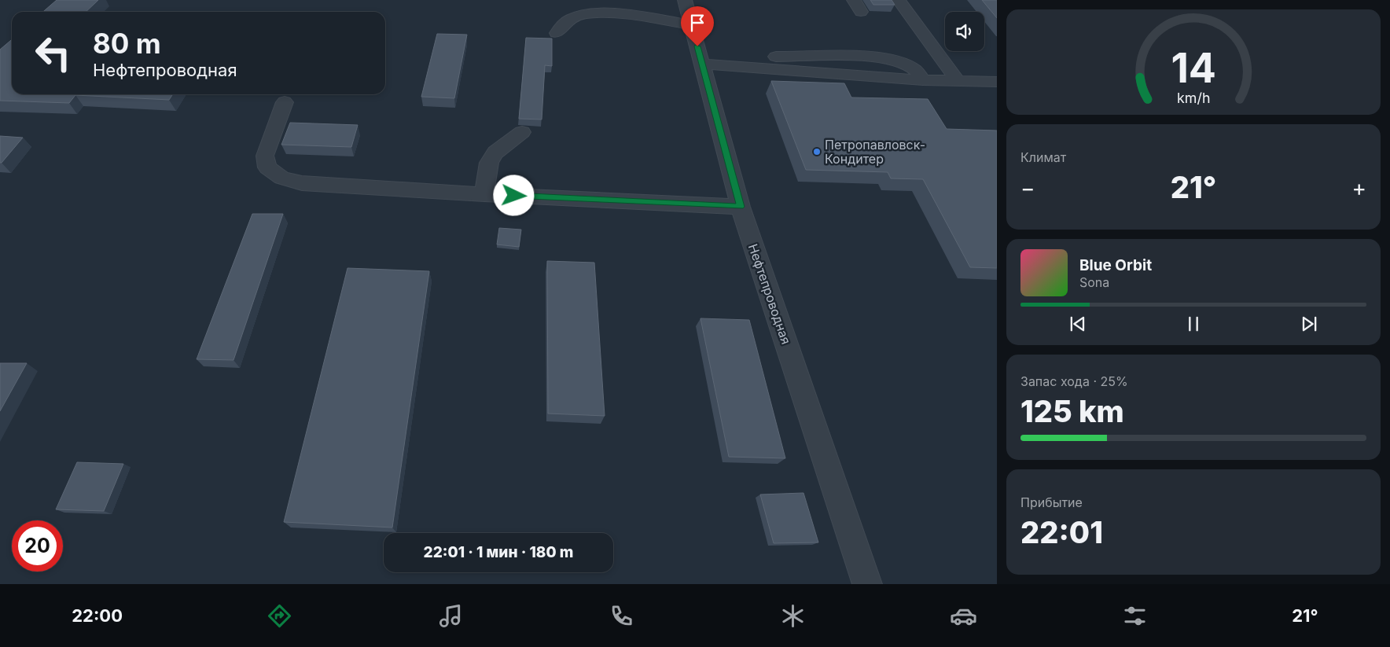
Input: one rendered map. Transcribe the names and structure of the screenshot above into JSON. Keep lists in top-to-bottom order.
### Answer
{
  "streets": {
    "street": ["Нефтепроводная"]
  },
  "places": ["Петропавловск- Кондитер"],
  "page": {
    "turn": ["80 m", "Нефтепроводная"],
    "tile": [
      "Климат",
      ["Запас хода · 25%", "125 km"],
      ["Прибытие", "22:01"]
    ],
    "heat": ["−", "21°", "+"],
    "song": ["Blue Orbit", "Sona"],
    "limit": "20",
    "trip": "22:01 · 1 мин · 180 m",
    "tabs": ["22:00", "21°"],
    "gauge": ["14", "km/h"]
  }
}
